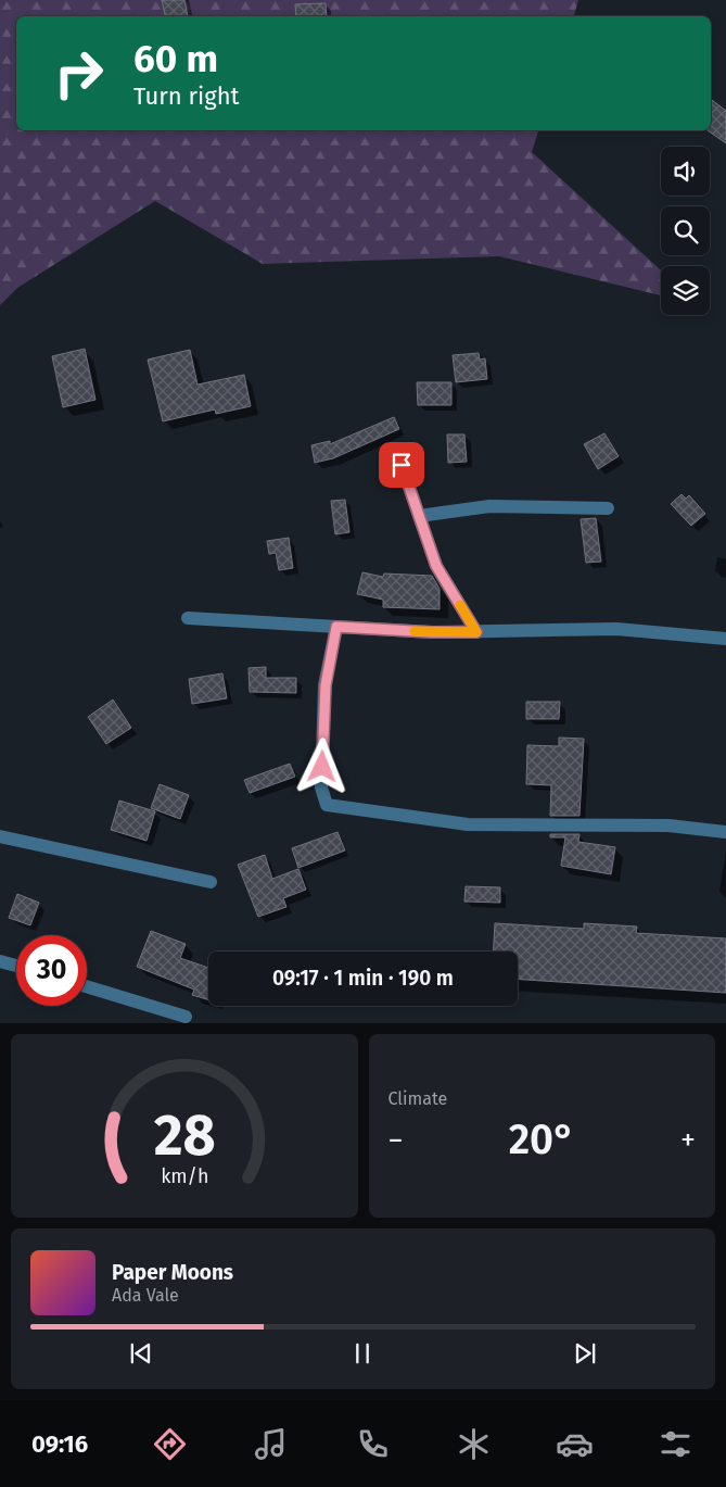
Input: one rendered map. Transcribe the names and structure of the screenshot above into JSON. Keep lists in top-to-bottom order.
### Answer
{
  "page": {
    "turn": ["60 m", "Turn right"],
    "limit": "30",
    "trip": "09:17 · 1 min · 190 m",
    "tile": "Climate",
    "heat": ["−", "20°", "+"],
    "song": ["Paper Moons", "Ada Vale"],
    "tabs": "09:16",
    "gauge": ["28", "km/h"]
  }
}
